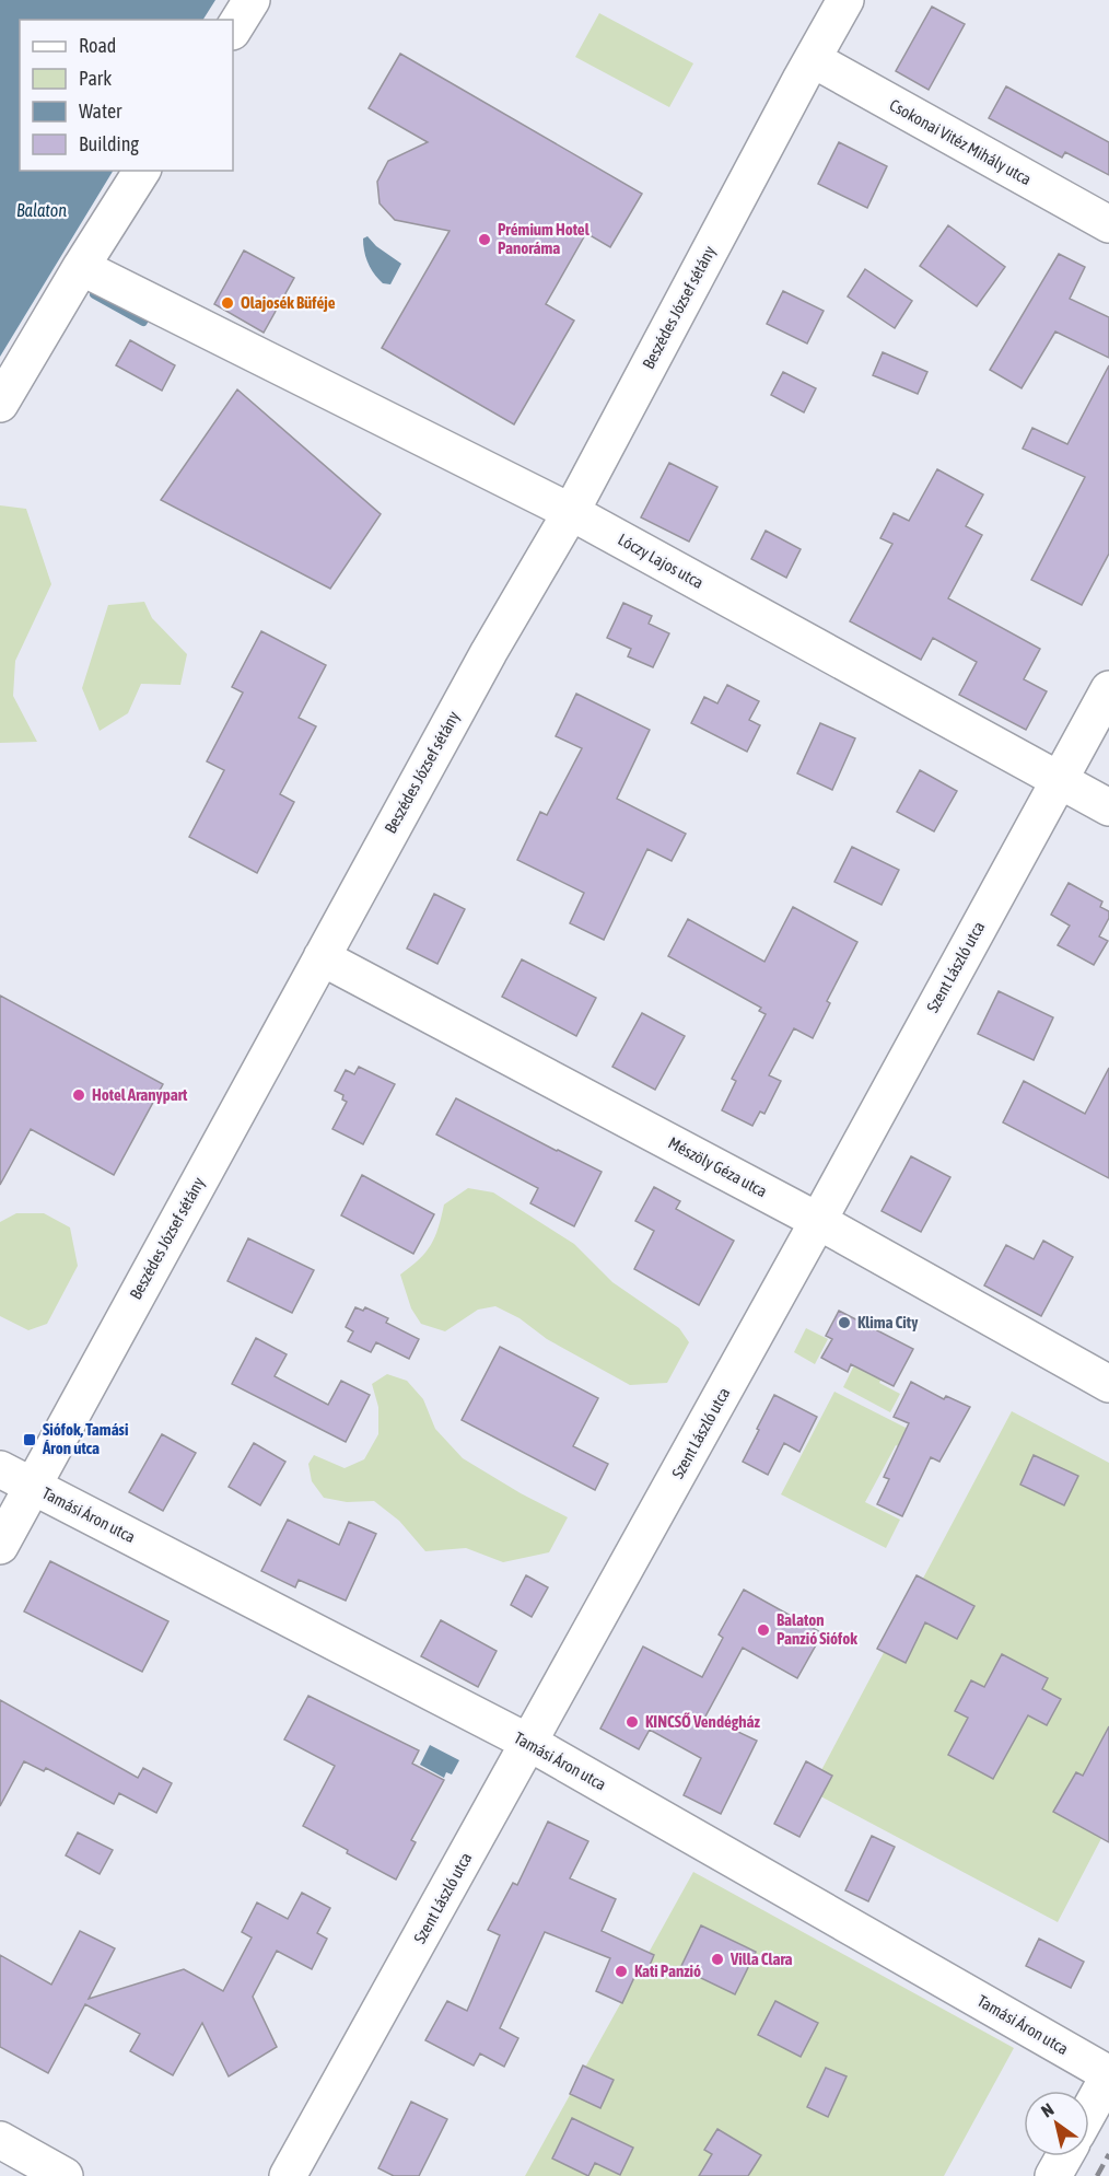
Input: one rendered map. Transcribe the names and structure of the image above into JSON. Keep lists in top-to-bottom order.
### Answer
{
  "streets": {
    "street": [
      "Csokonai Vitéz Mihály utca",
      "Beszédes József sétány",
      "Lóczy Lajos utca",
      "Szent László utca",
      "Mészöly Géza utca",
      "Tamási Áron utca"
    ]
  },
  "crossings": [
    ["Csokonai Vitéz Mihály utca", "Beszédes József sétány"],
    ["Beszédes József sétány", "Lóczy Lajos utca"],
    ["Beszédes József sétány", "Mészöly Géza utca"],
    ["Beszédes József sétány", "Tamási Áron utca"],
    ["Lóczy Lajos utca", "Szent László utca"],
    ["Szent László utca", "Mészöly Géza utca"],
    ["Szent László utca", "Tamási Áron utca"]
  ],
  "water": ["Balaton"],
  "places": {
    "other": [
      "Prémium Hotel Panoráma",
      "Olajosék Büféje",
      "Hotel Aranypart",
      "Klima City",
      "Balaton Panzió Siófok",
      "KINCSŐ Vendégház",
      "Villa Clara",
      "Kati Panzió"
    ],
    "transit": ["Siófok, Tamási Áron utca"]
  },
  "legend": [
    "Road",
    "Park",
    "Water",
    "Building"
  ],
  "north": "top left"
}
